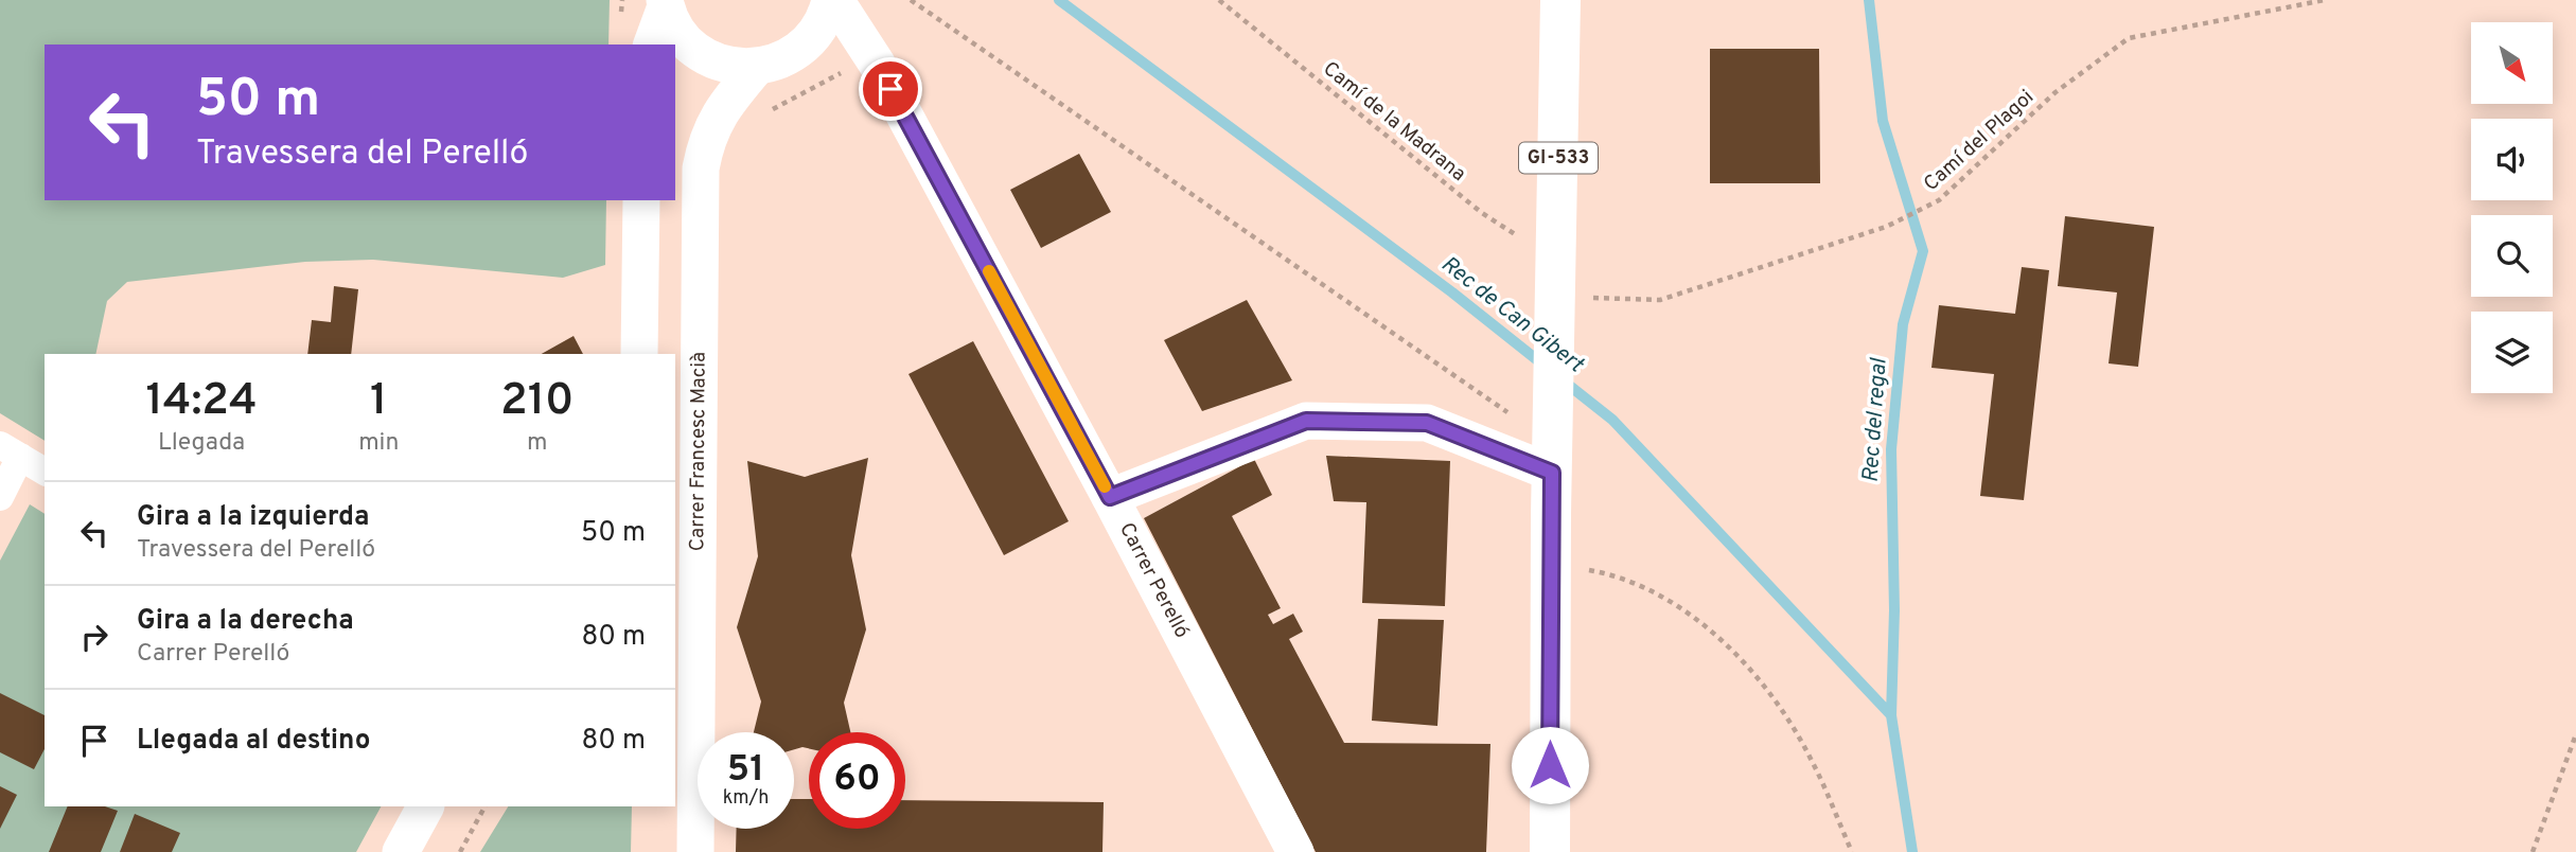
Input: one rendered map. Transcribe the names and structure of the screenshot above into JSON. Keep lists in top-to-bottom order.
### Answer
{
  "streets": {
    "main road": ["GI-533"],
    "street": ["Carrer Francesc Macià", "Carrer Perelló"],
    "path": ["Camí de la Madrana", "Camí del Plagoi"]
  },
  "crossings": [
    ["Camí de la Madrana", "Camí del Plagoi"],
    ["Camí de la Madrana", "GI-533"],
    ["Camí del Plagoi", "GI-533"]
  ],
  "water": ["Rec de Can Gibert", "Rec del regal"],
  "north": "bottom right",
  "page": {
    "turn": ["50 m", "Travessera del Perelló"],
    "eta": [
      "14:24",
      "Llegada",
      "1",
      "min",
      "210",
      "m"
    ],
    "list": [
      {
        "name": "Gira a la izquierda",
        "note": "Travessera del Perelló",
        "value": "50 m"
      },
      {
        "name": "Gira a la derecha",
        "note": "Carrer Perelló",
        "value": "80 m"
      },
      {
        "name": "Llegada al destino",
        "value": "80 m"
      }
    ],
    "speed": "51 km/h",
    "limit": "60"
  }
}
